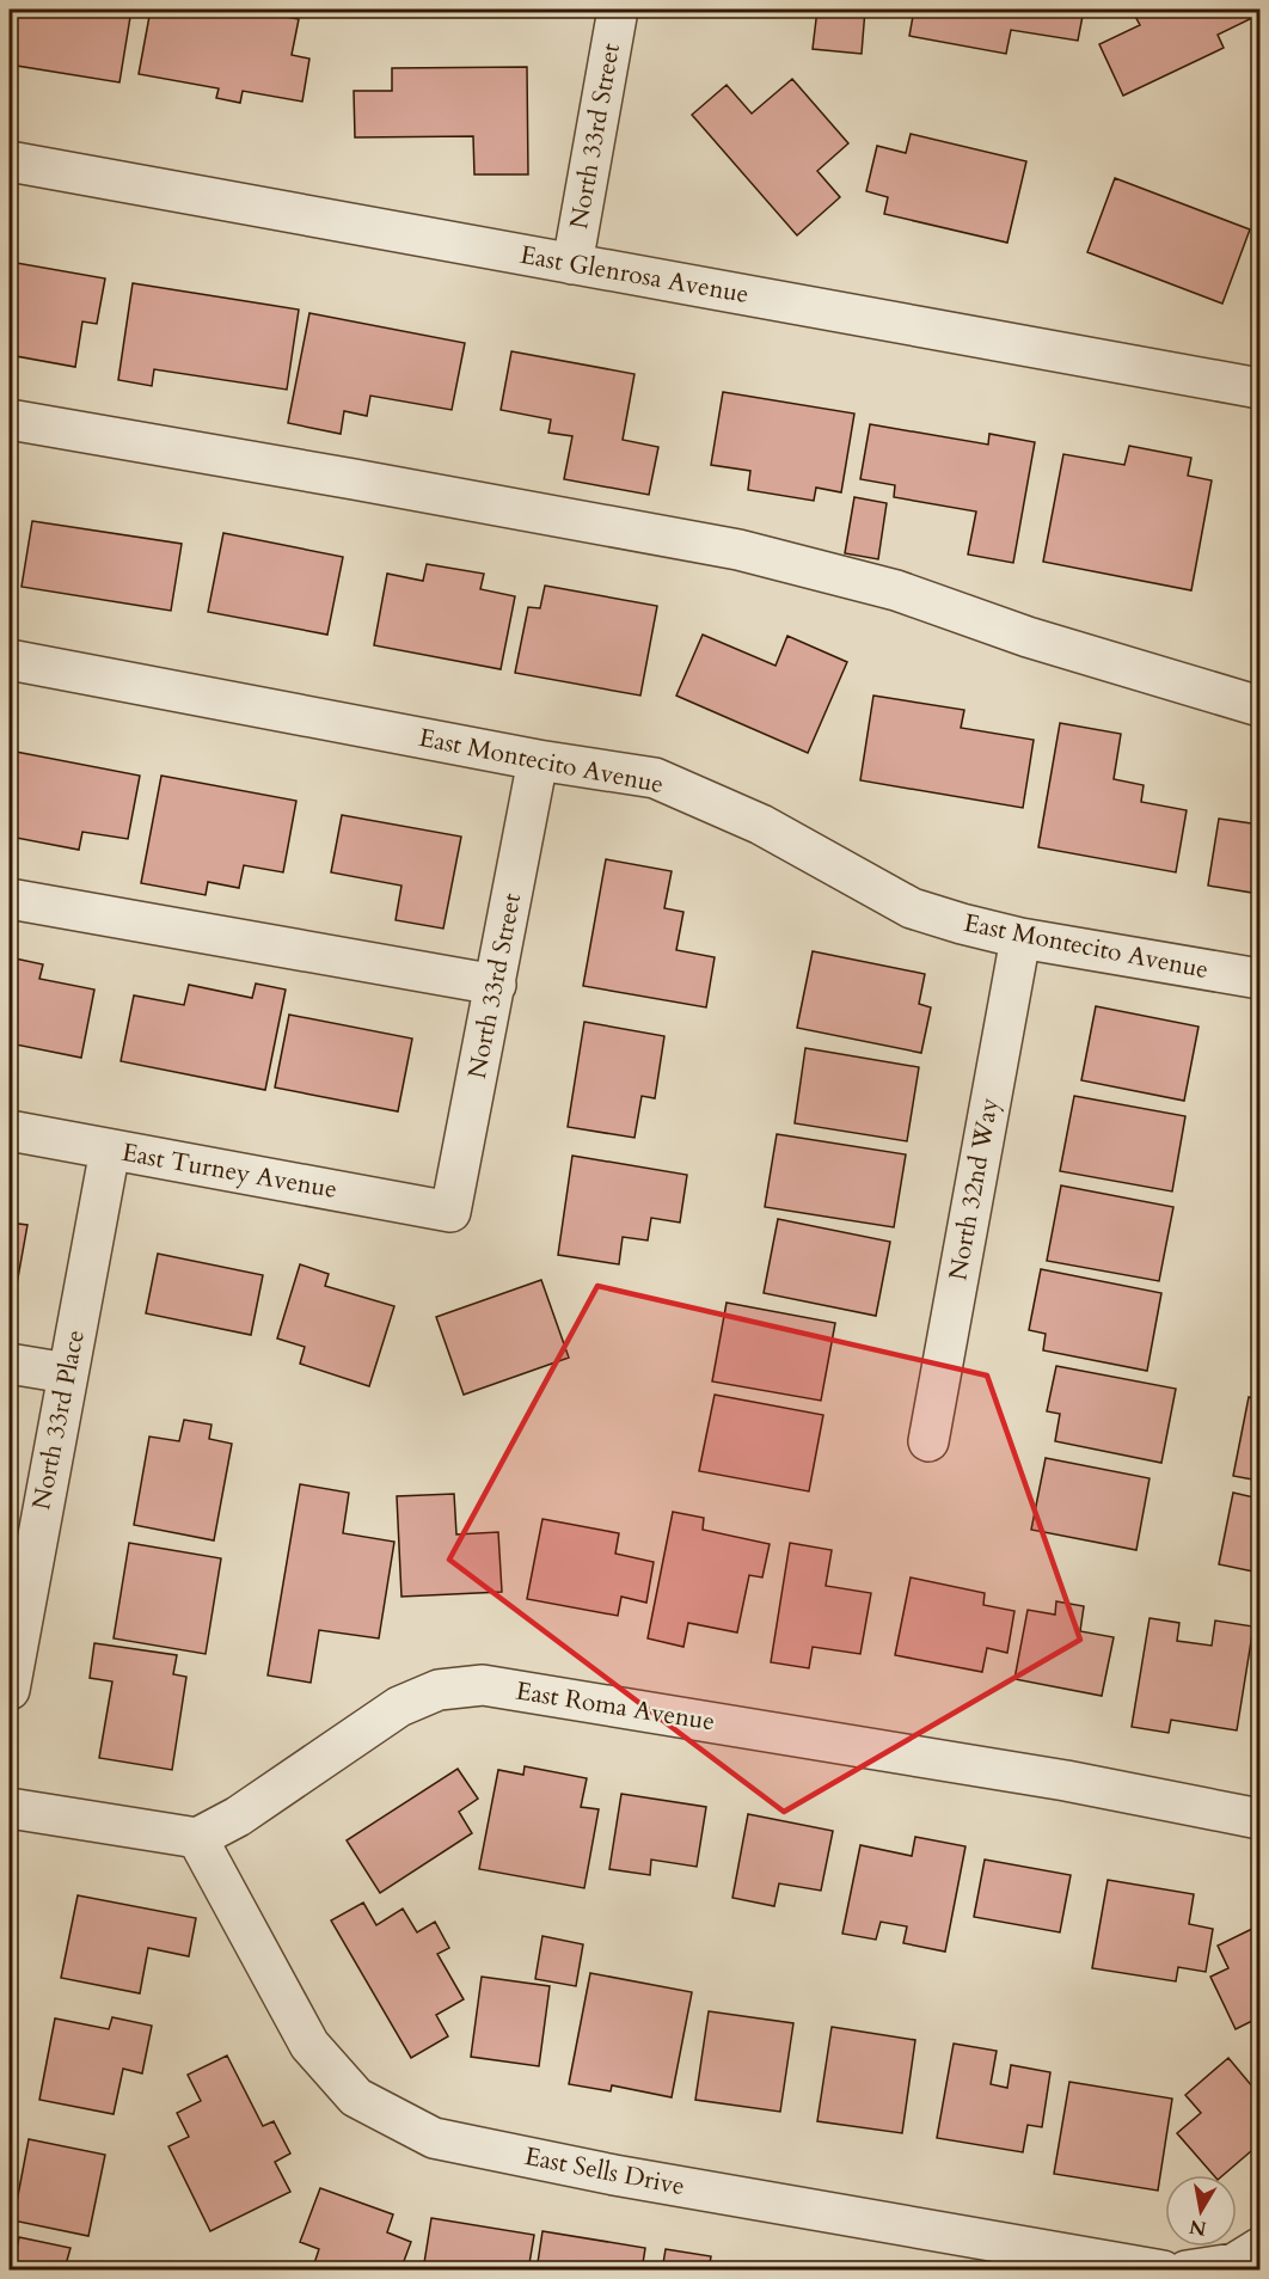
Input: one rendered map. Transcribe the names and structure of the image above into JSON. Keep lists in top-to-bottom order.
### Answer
{
  "streets": {
    "street": [
      "North 33rd Street",
      "East Glenrosa Avenue",
      "East Montecito Avenue",
      "East Turney Avenue",
      "North 32nd Way",
      "North 33rd Place",
      "East Roma Avenue",
      "East Sells Drive"
    ]
  },
  "crossings": [
    ["North 33rd Street", "East Glenrosa Avenue"],
    ["North 33rd Street", "East Montecito Avenue"],
    ["North 33rd Street", "East Turney Avenue"],
    ["East Montecito Avenue", "North 32nd Way"],
    ["East Turney Avenue", "North 33rd Place"],
    ["East Roma Avenue", "East Sells Drive"]
  ],
  "north": "bottom"
}
